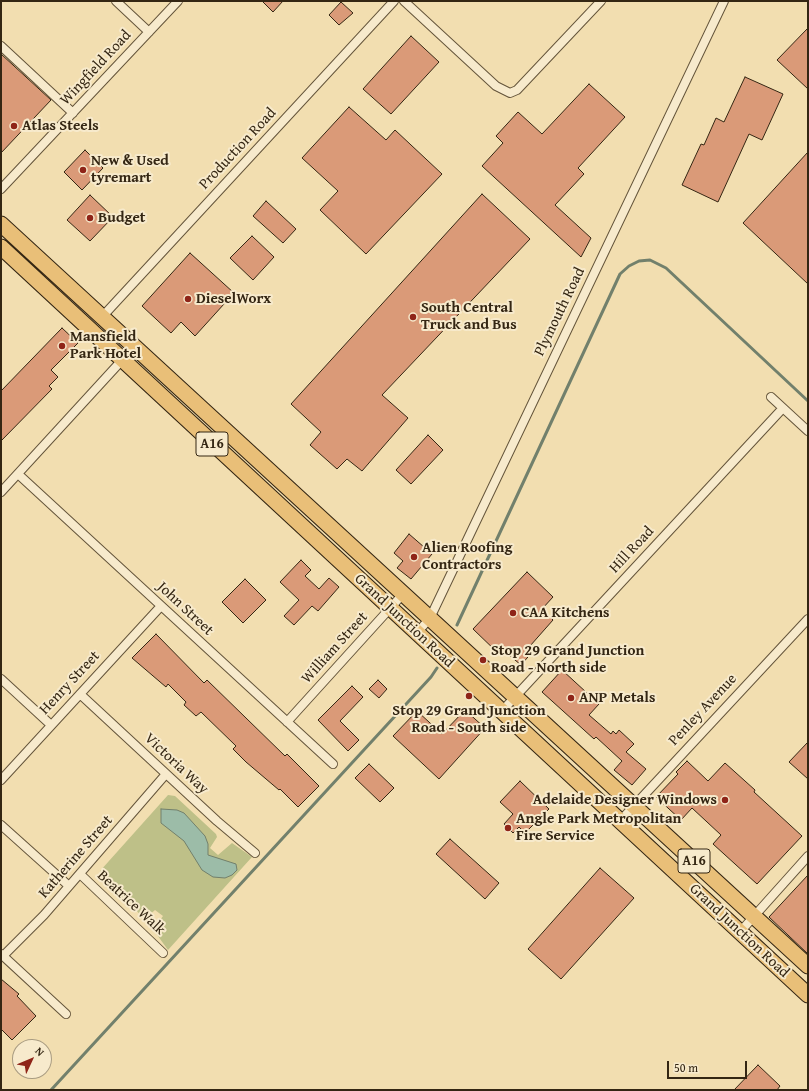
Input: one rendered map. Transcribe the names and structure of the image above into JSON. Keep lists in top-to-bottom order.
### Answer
{
  "streets": {
    "highway": ["A16", "Grand Junction Road"],
    "street": [
      "Wingfield Road",
      "Production Road",
      "Plymouth Road",
      "Hill Road",
      "John Street",
      "William Street",
      "Henry Street",
      "Penley Avenue",
      "Victoria Way",
      "Katherine Street",
      "Beatrice Walk"
    ]
  },
  "crossings": [
    ["Production Road", "Grand Junction Road"],
    ["Plymouth Road", "Grand Junction Road"],
    ["Hill Road", "Grand Junction Road"],
    ["John Street", "William Street"],
    ["John Street", "Henry Street"],
    ["Grand Junction Road", "William Street"],
    ["Grand Junction Road", "Penley Avenue"],
    ["Henry Street", "Victoria Way"],
    ["Victoria Way", "Katherine Street"],
    ["Katherine Street", "Beatrice Walk"]
  ],
  "places": [
    "Atlas Steels",
    "New & Used tyremart",
    "Budget",
    "DieselWorx",
    "South Central Truck and Bus",
    "Mansfield Park Hotel",
    "Alien Roofing Contractors",
    "CAA Kitchens",
    "Stop 29 Grand Junction Road - North side",
    "Stop 29 Grand Junction Road - South side",
    "ANP Metals",
    "Adelaide Designer Windows",
    "Angle Park Metropolitan Fire Service"
  ],
  "scale_bar": "50 m",
  "north": "top right"
}
